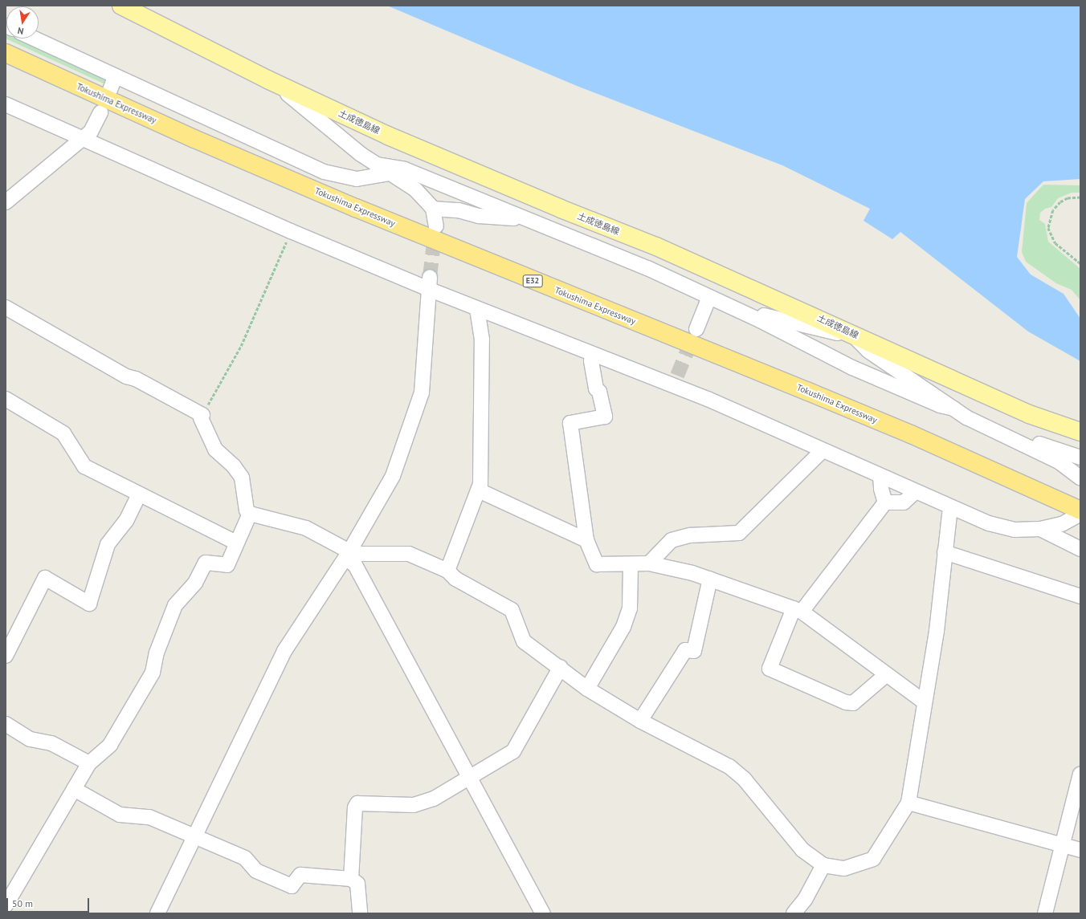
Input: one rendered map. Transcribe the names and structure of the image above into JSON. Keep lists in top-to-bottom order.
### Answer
{
  "streets": {
    "highway": ["Tokushima Expressway", "E32"],
    "main road": ["土成徳島線"]
  },
  "scale_bar": "50 m",
  "north": "bottom"
}
